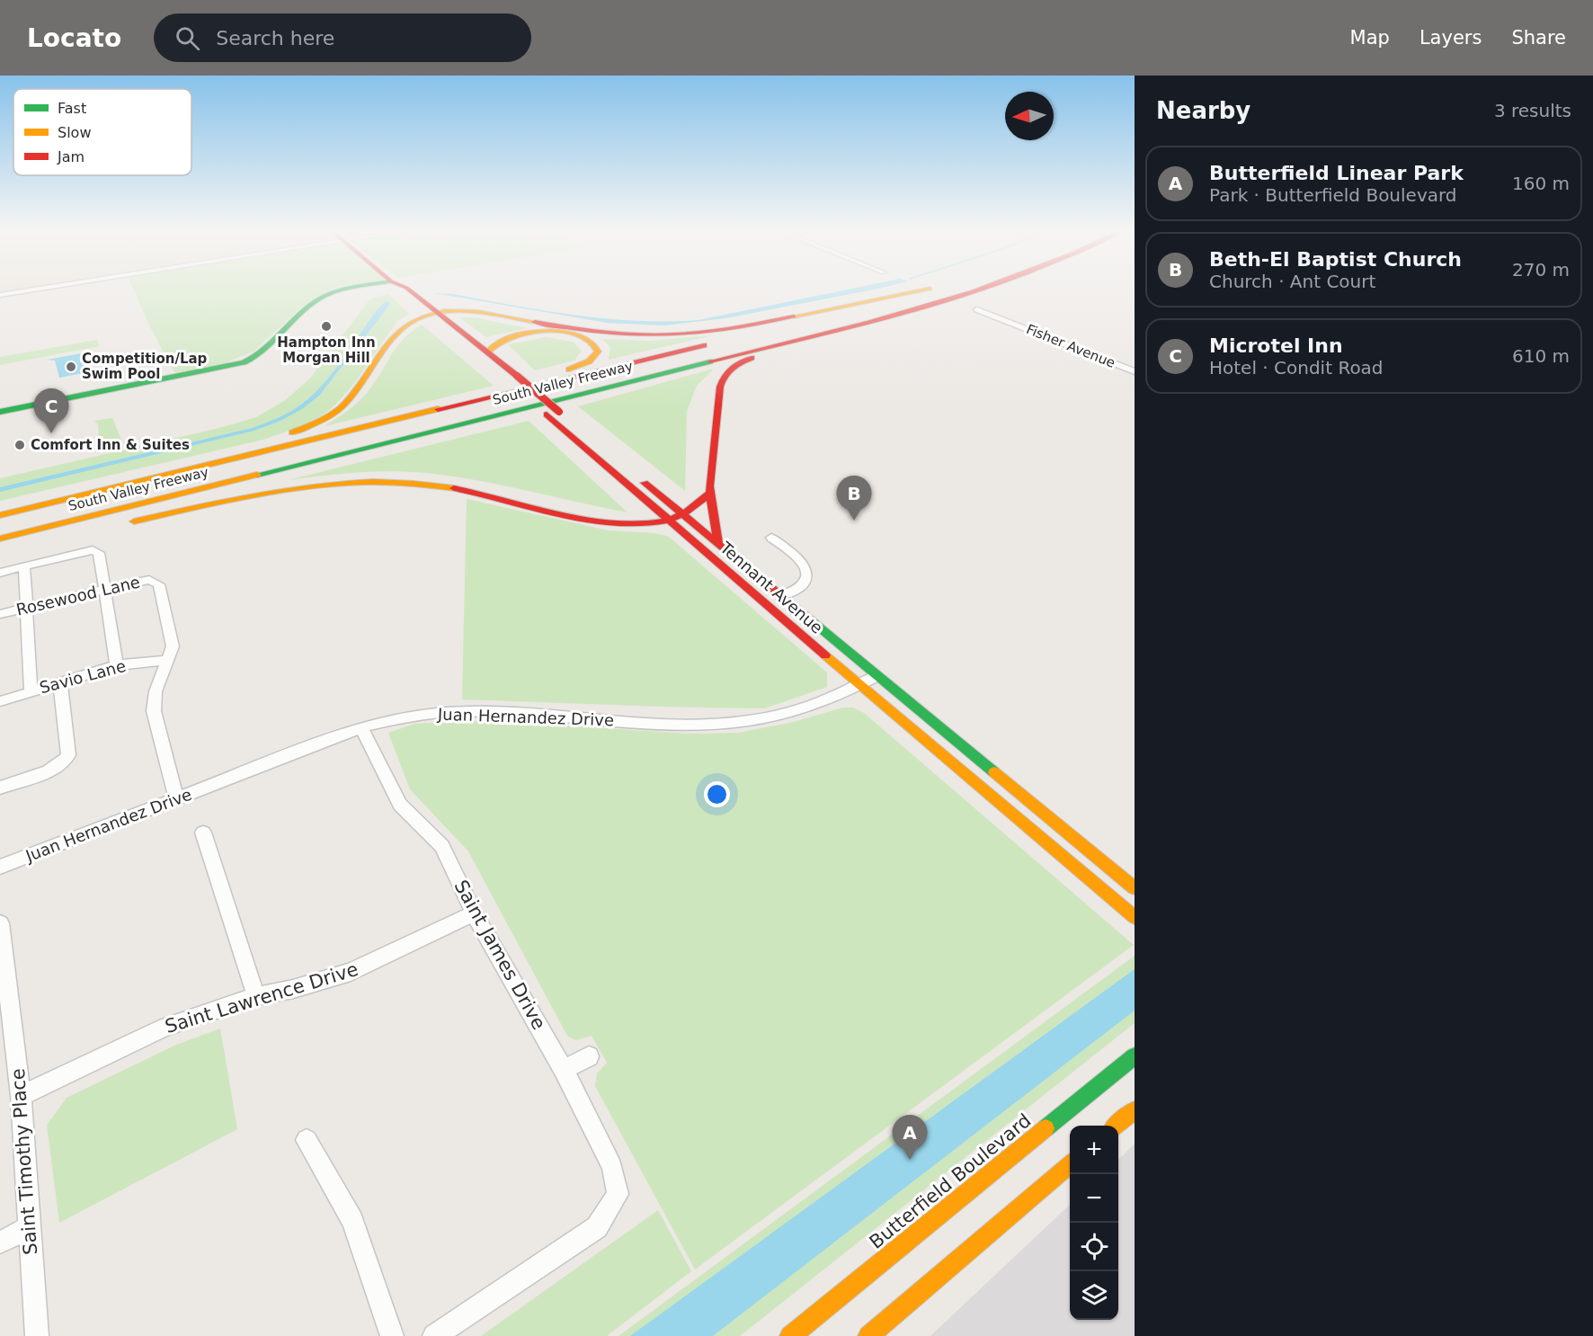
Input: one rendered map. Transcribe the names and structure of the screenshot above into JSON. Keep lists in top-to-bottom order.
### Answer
{
  "streets": {
    "main road": ["South Valley Freeway", "Tennant Avenue", "Butterfield Boulevard"],
    "street": [
      "Fisher Avenue",
      "Rosewood Lane",
      "Savio Lane",
      "Juan Hernandez Drive",
      "Saint James Drive",
      "Saint Lawrence Drive",
      "Saint Timothy Place"
    ]
  },
  "crossings": [
    ["South Valley Freeway", "Tennant Avenue"],
    ["Tennant Avenue", "Juan Hernandez Drive"],
    ["Rosewood Lane", "Savio Lane"],
    ["Rosewood Lane", "Juan Hernandez Drive"],
    ["Juan Hernandez Drive", "Saint James Drive"],
    ["Saint James Drive", "Saint Lawrence Drive"],
    ["Saint Lawrence Drive", "Saint Timothy Place"]
  ],
  "places": ["Hampton Inn Morgan Hill", "Competition/Lap Swim Pool", "Comfort Inn & Suites"],
  "legend": ["Fast", "Slow", "Jam"],
  "north": "left",
  "page": {
    "header": "Locato",
    "search": "Search here",
    "nav": ["Map", "Layers", "Share"],
    "heading": ["Nearby", "3 results"],
    "list": [
      {
        "mark": "A",
        "name": "Butterfield Linear Park",
        "note": "Park · Butterfield Boulevard",
        "value": "160 m"
      },
      {
        "mark": "B",
        "name": "Beth-El Baptist Church",
        "note": "Church · Ant Court",
        "value": "270 m"
      },
      {
        "mark": "C",
        "name": "Microtel Inn",
        "note": "Hotel · Condit Road",
        "value": "610 m"
      }
    ],
    "pins": ["C", "B", "A"],
    "map_buttons": ["+", "−"]
  }
}
